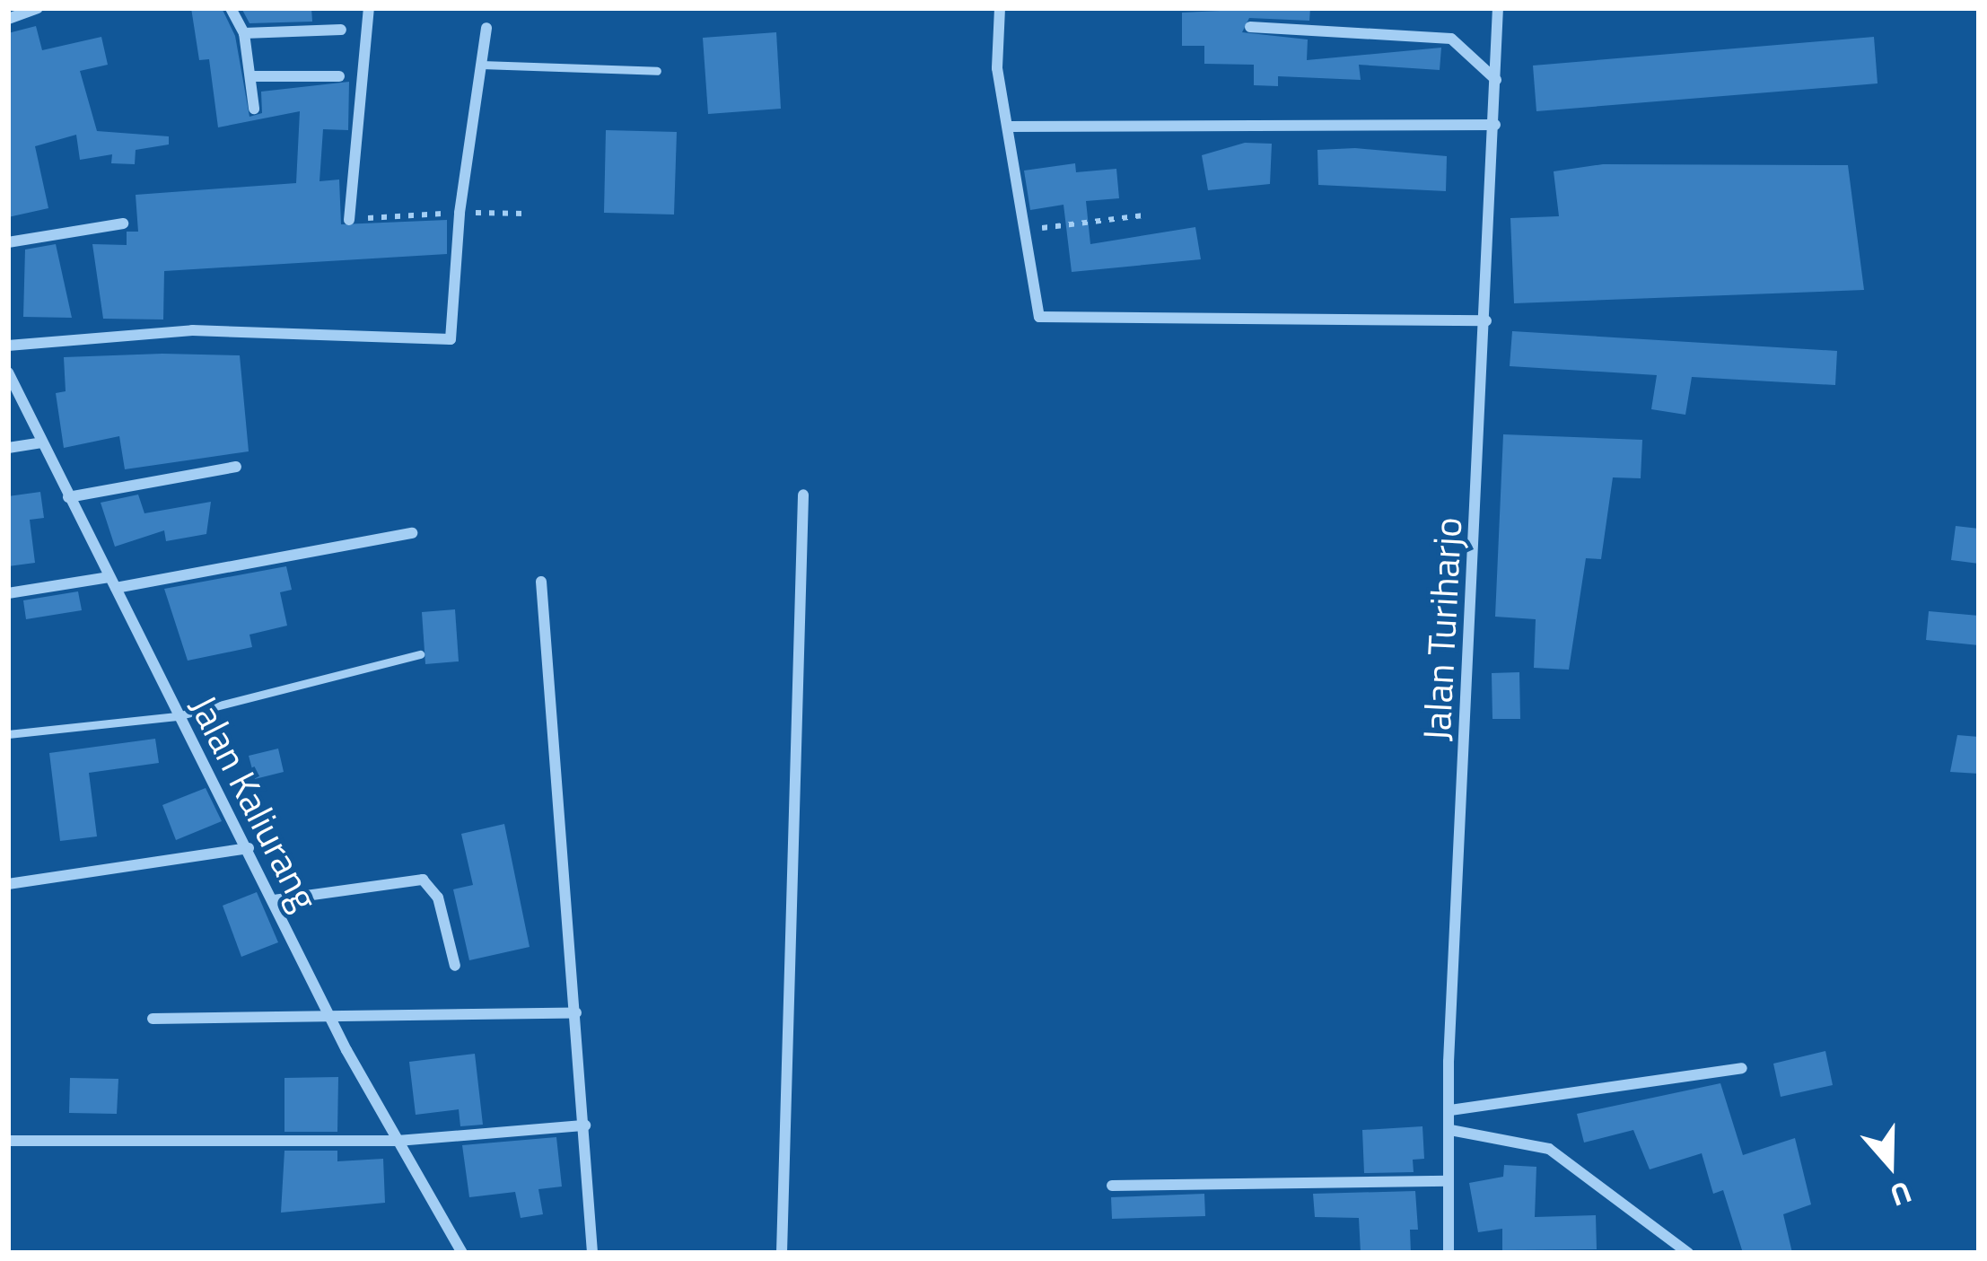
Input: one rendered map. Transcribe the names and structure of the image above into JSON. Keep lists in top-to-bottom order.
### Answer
{
  "streets": {
    "street": ["Jalan Turiharjo", "Jalan Kaliurang"]
  },
  "north": "bottom"
}
